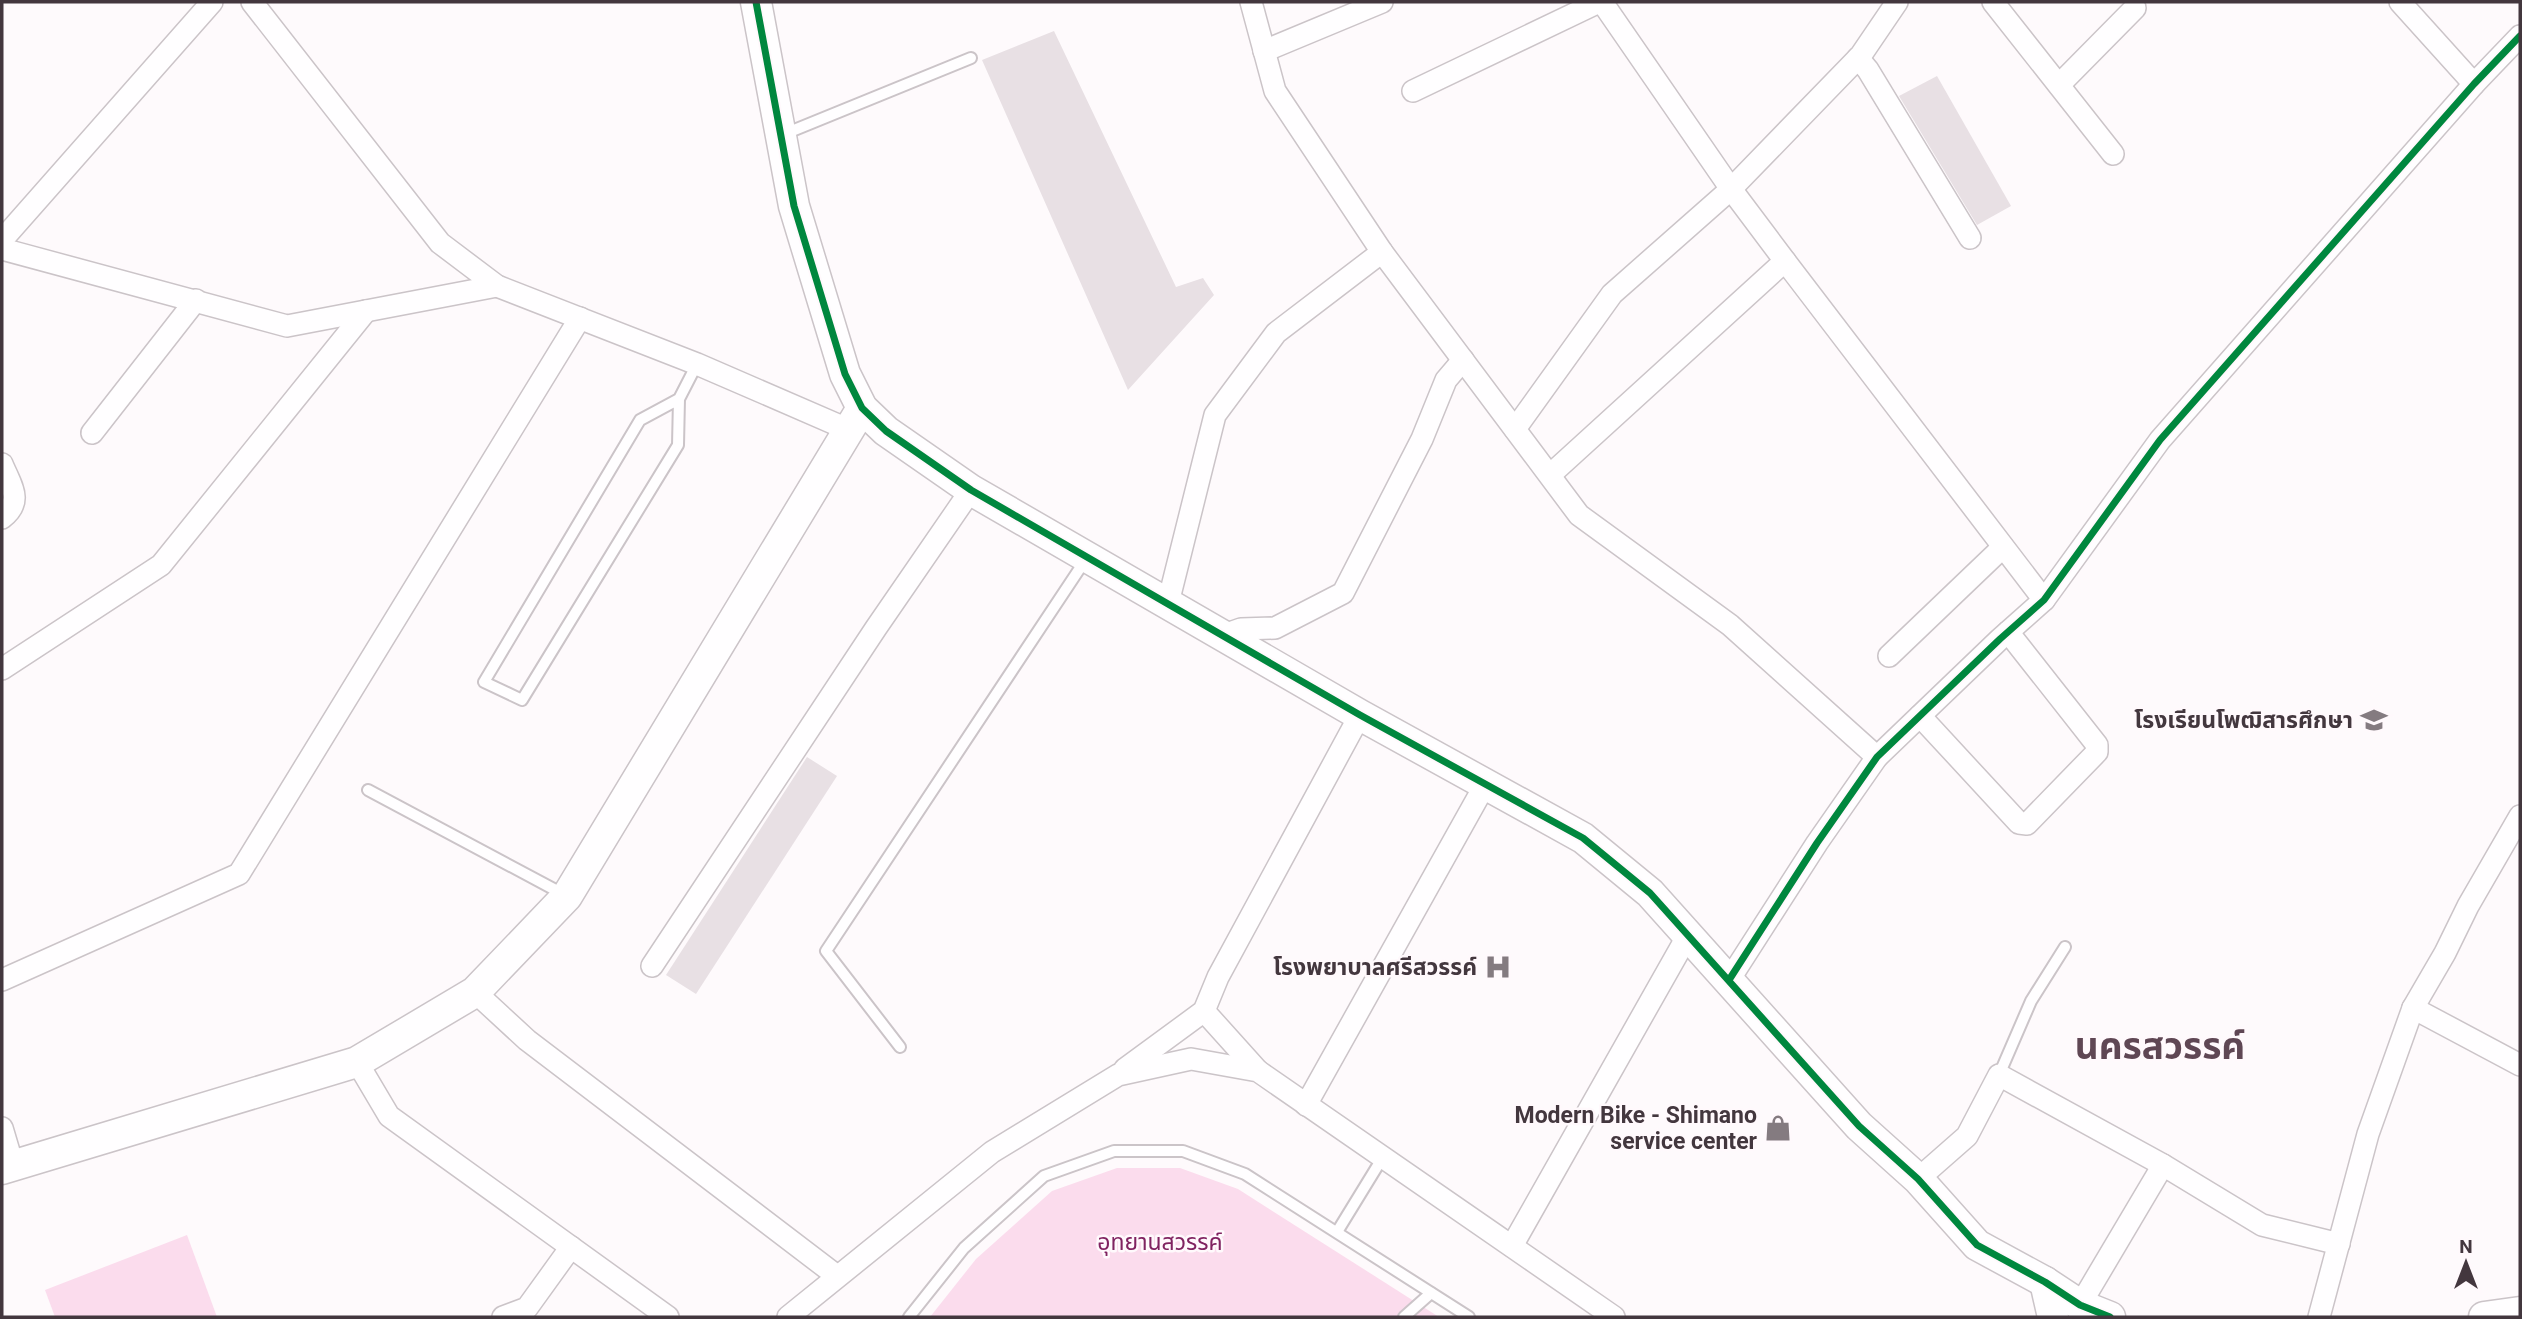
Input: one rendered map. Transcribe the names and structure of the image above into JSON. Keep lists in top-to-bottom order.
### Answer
{
  "districts": ["นครสวรรค์"],
  "parks": ["อุทยานสวรรค์"],
  "places": {
    "school or university": ["โรงเรียนโพฒิสารศึกษา"],
    "hospital": ["โรงพยาบาลศรีสวรรค์"],
    "shop": ["Modern Bike - Shimano service center"]
  },
  "north": "top"
}
